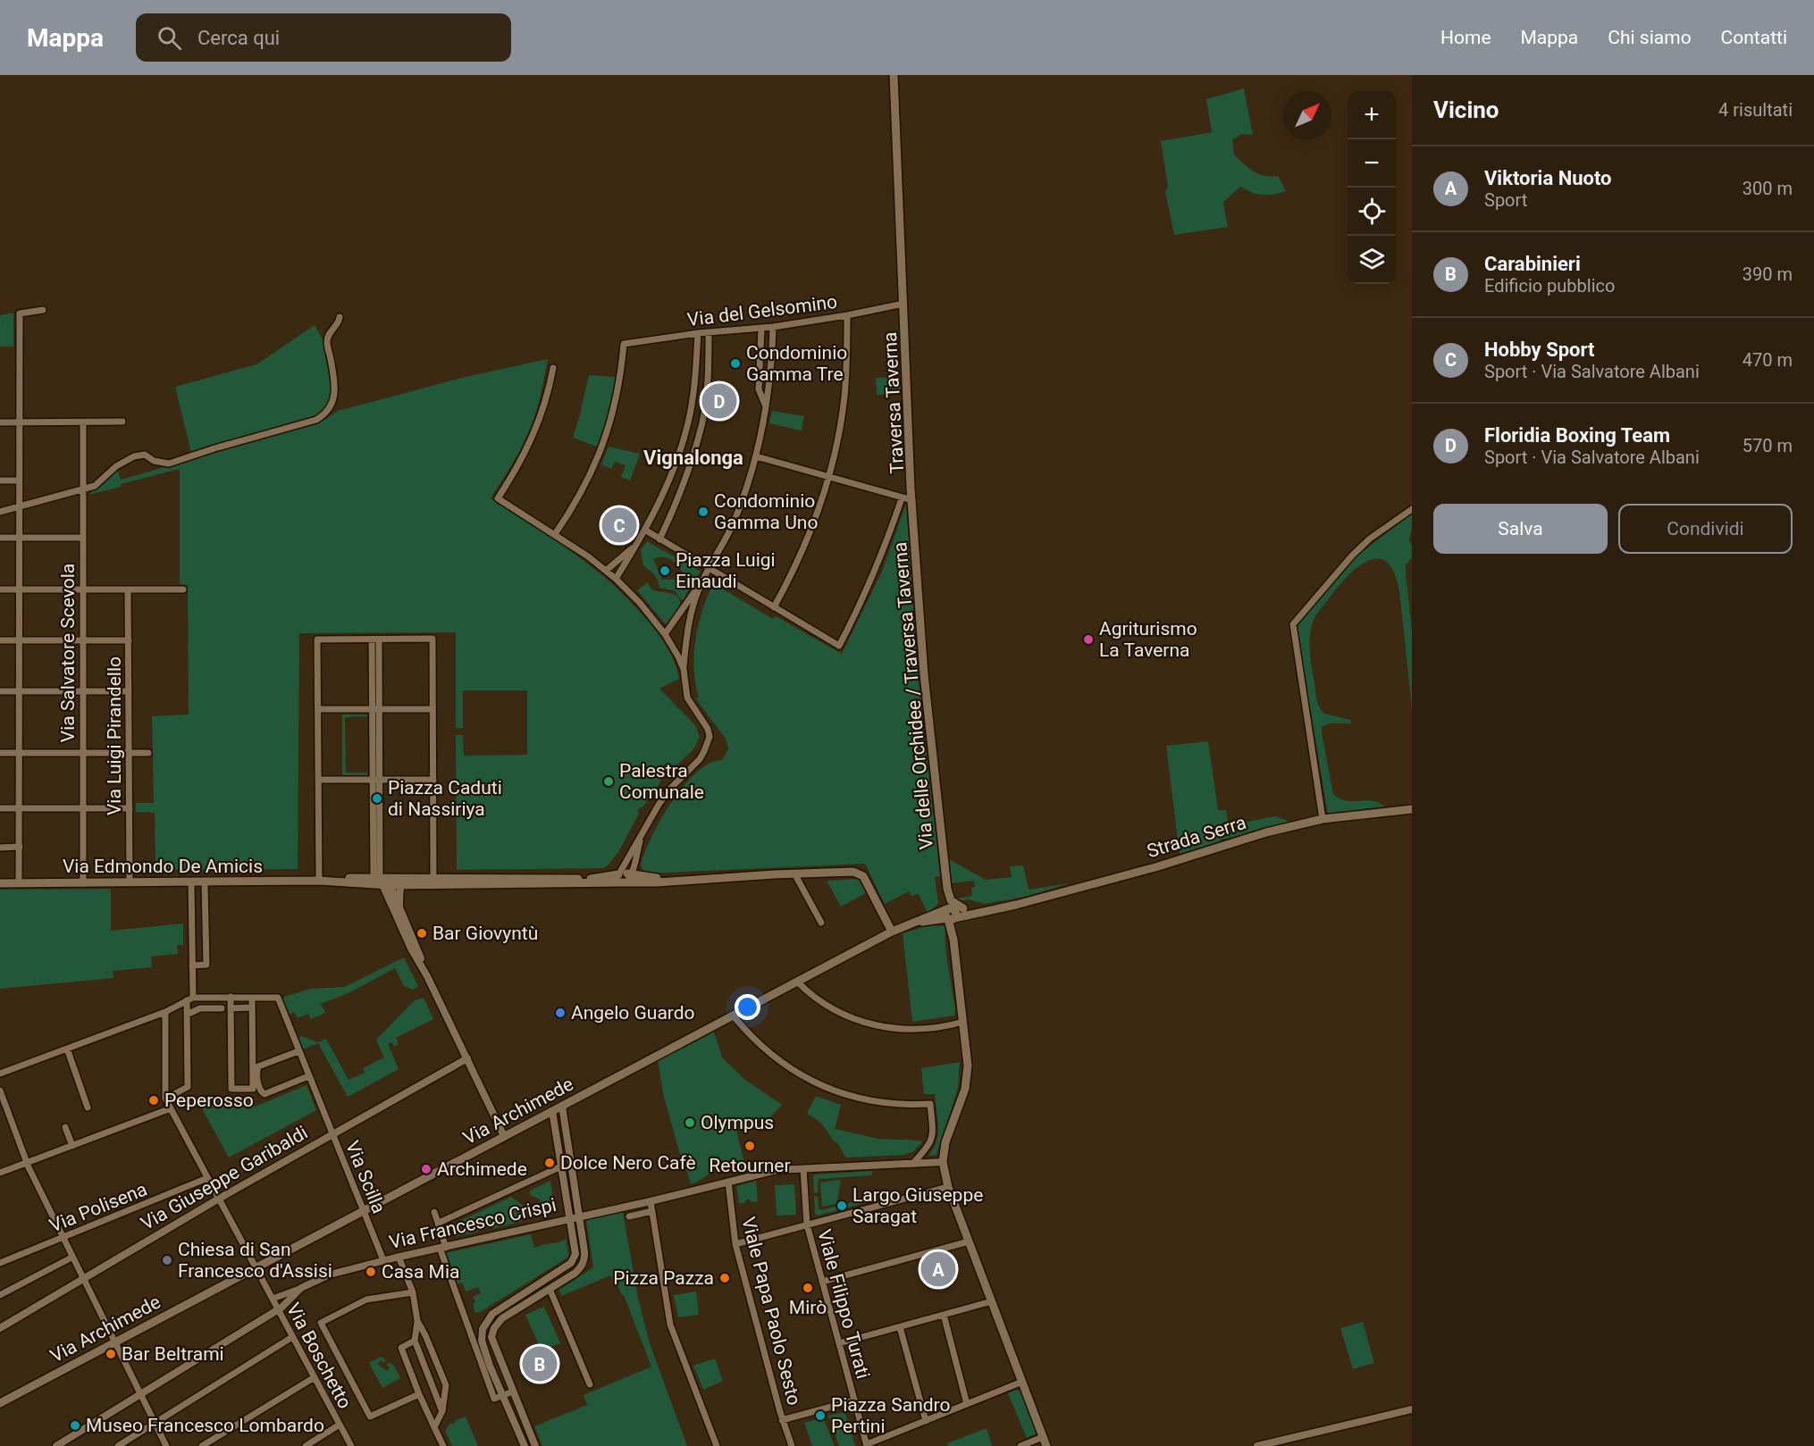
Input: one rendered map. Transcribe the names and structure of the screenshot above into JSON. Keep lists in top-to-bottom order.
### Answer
{
  "streets": {
    "main road": [
      "Via delle Orchidee / Traversa Taverna",
      "Strada Serra",
      "Via Edmondo De Amicis",
      "Via Archimede"
    ],
    "street": [
      "Via del Gelsomino",
      "Via Salvatore Scevola",
      "Via Luigi Pirandello",
      "Via Scilla",
      "Via Giuseppe Garibaldi",
      "Via Polisena",
      "Via Francesco Crispi",
      "Viale Filippo Turati",
      "Viale Papa Paolo Sesto",
      "Via Boschetto"
    ]
  },
  "crossings": [
    ["Via del Gelsomino", "Via delle Orchidee / Traversa Taverna"],
    ["Via Salvatore Scevola", "Via Edmondo De Amicis"],
    ["Via delle Orchidee / Traversa Taverna", "Strada Serra"],
    ["Via delle Orchidee / Traversa Taverna", "Via Archimede"],
    ["Via delle Orchidee / Traversa Taverna", "Via Francesco Crispi"],
    ["Via Luigi Pirandello", "Via Edmondo De Amicis"],
    ["Strada Serra", "Via Archimede"],
    ["Via Archimede", "Via Scilla"],
    ["Via Archimede", "Via Boschetto"],
    ["Via Scilla", "Via Giuseppe Garibaldi"],
    ["Via Scilla", "Via Francesco Crispi"],
    ["Via Giuseppe Garibaldi", "Via Boschetto"],
    ["Via Polisena", "Via Boschetto"],
    ["Via Francesco Crispi", "Viale Filippo Turati"],
    ["Via Francesco Crispi", "Viale Papa Paolo Sesto"],
    ["Via Francesco Crispi", "Via Boschetto"]
  ],
  "districts": ["Vignalonga"],
  "places": [
    "Condominio Gamma Tre",
    "Condominio Gamma Uno",
    "Piazza Luigi Einaudi",
    "Agriturismo La Taverna",
    "Palestra Comunale",
    "Piazza Caduti di Nassiriya",
    "Bar Giovyntù",
    "Angelo Guardo",
    "Peperosso",
    "Olympus",
    "Retourner",
    "Dolce Nero Cafè",
    "Archimede",
    "Largo Giuseppe Saragat",
    "Chiesa di San Francesco d'Assisi",
    "Casa Mia",
    "Pizza Pazza",
    "Mirò",
    "Bar Beltrami",
    "Piazza Sandro Pertini",
    "Museo Francesco Lombardo"
  ],
  "north": "top right",
  "page": {
    "header": "Mappa",
    "search": "Cerca qui",
    "nav": [
      "Home",
      "Mappa",
      "Chi siamo",
      "Contatti"
    ],
    "heading": ["Vicino", "4 risultati"],
    "map_buttons": ["+", "−"],
    "list": [
      {
        "mark": "A",
        "name": "Viktoria Nuoto",
        "note": "Sport",
        "value": "300 m"
      },
      {
        "mark": "B",
        "name": "Carabinieri",
        "note": "Edificio pubblico",
        "value": "390 m"
      },
      {
        "mark": "C",
        "name": "Hobby Sport",
        "note": "Sport · Via Salvatore Albani",
        "value": "470 m"
      },
      {
        "mark": "D",
        "name": "Floridia Boxing Team",
        "note": "Sport · Via Salvatore Albani",
        "value": "570 m"
      }
    ],
    "pins": [
      "D",
      "C",
      "A",
      "B"
    ],
    "buttons": ["Salva", "Condividi"]
  }
}
